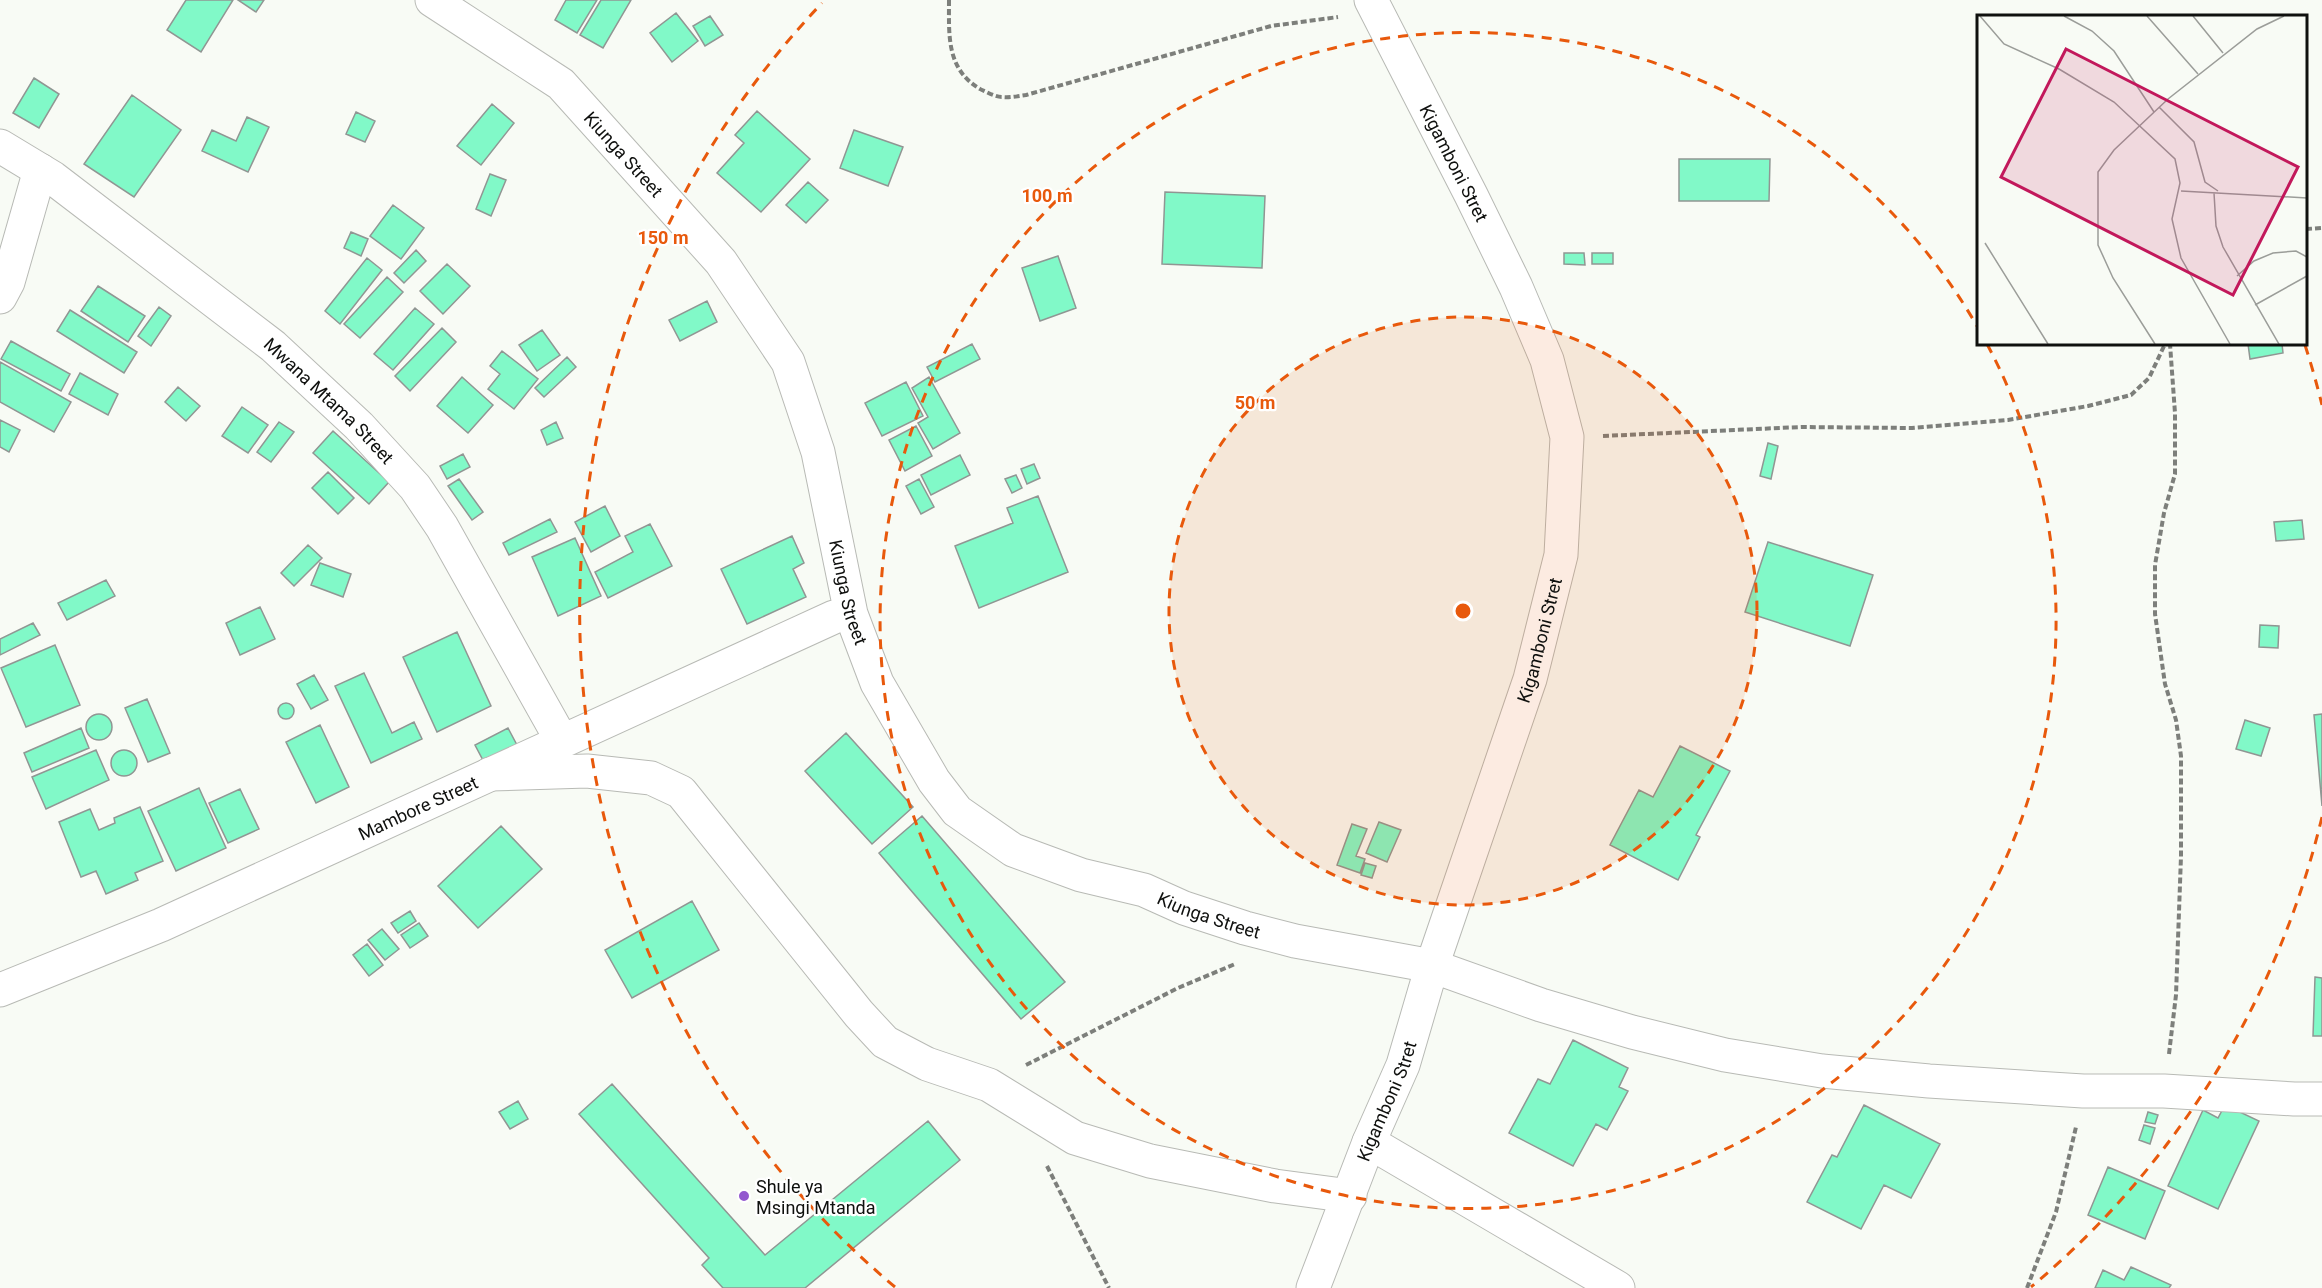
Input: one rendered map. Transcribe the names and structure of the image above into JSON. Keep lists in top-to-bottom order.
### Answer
{
  "streets": {
    "street": [
      "Kiunga Street",
      "Kigamboni Stret",
      "Mwana Mtama Street",
      "Mambore Street"
    ]
  },
  "crossings": [
    ["Kiunga Street", "Kigamboni Stret"],
    ["Mwana Mtama Street", "Mambore Street"]
  ],
  "places": ["Shule ya Msingi Mtanda"],
  "rings": ["100 m", "150 m", "50 m"]
}
